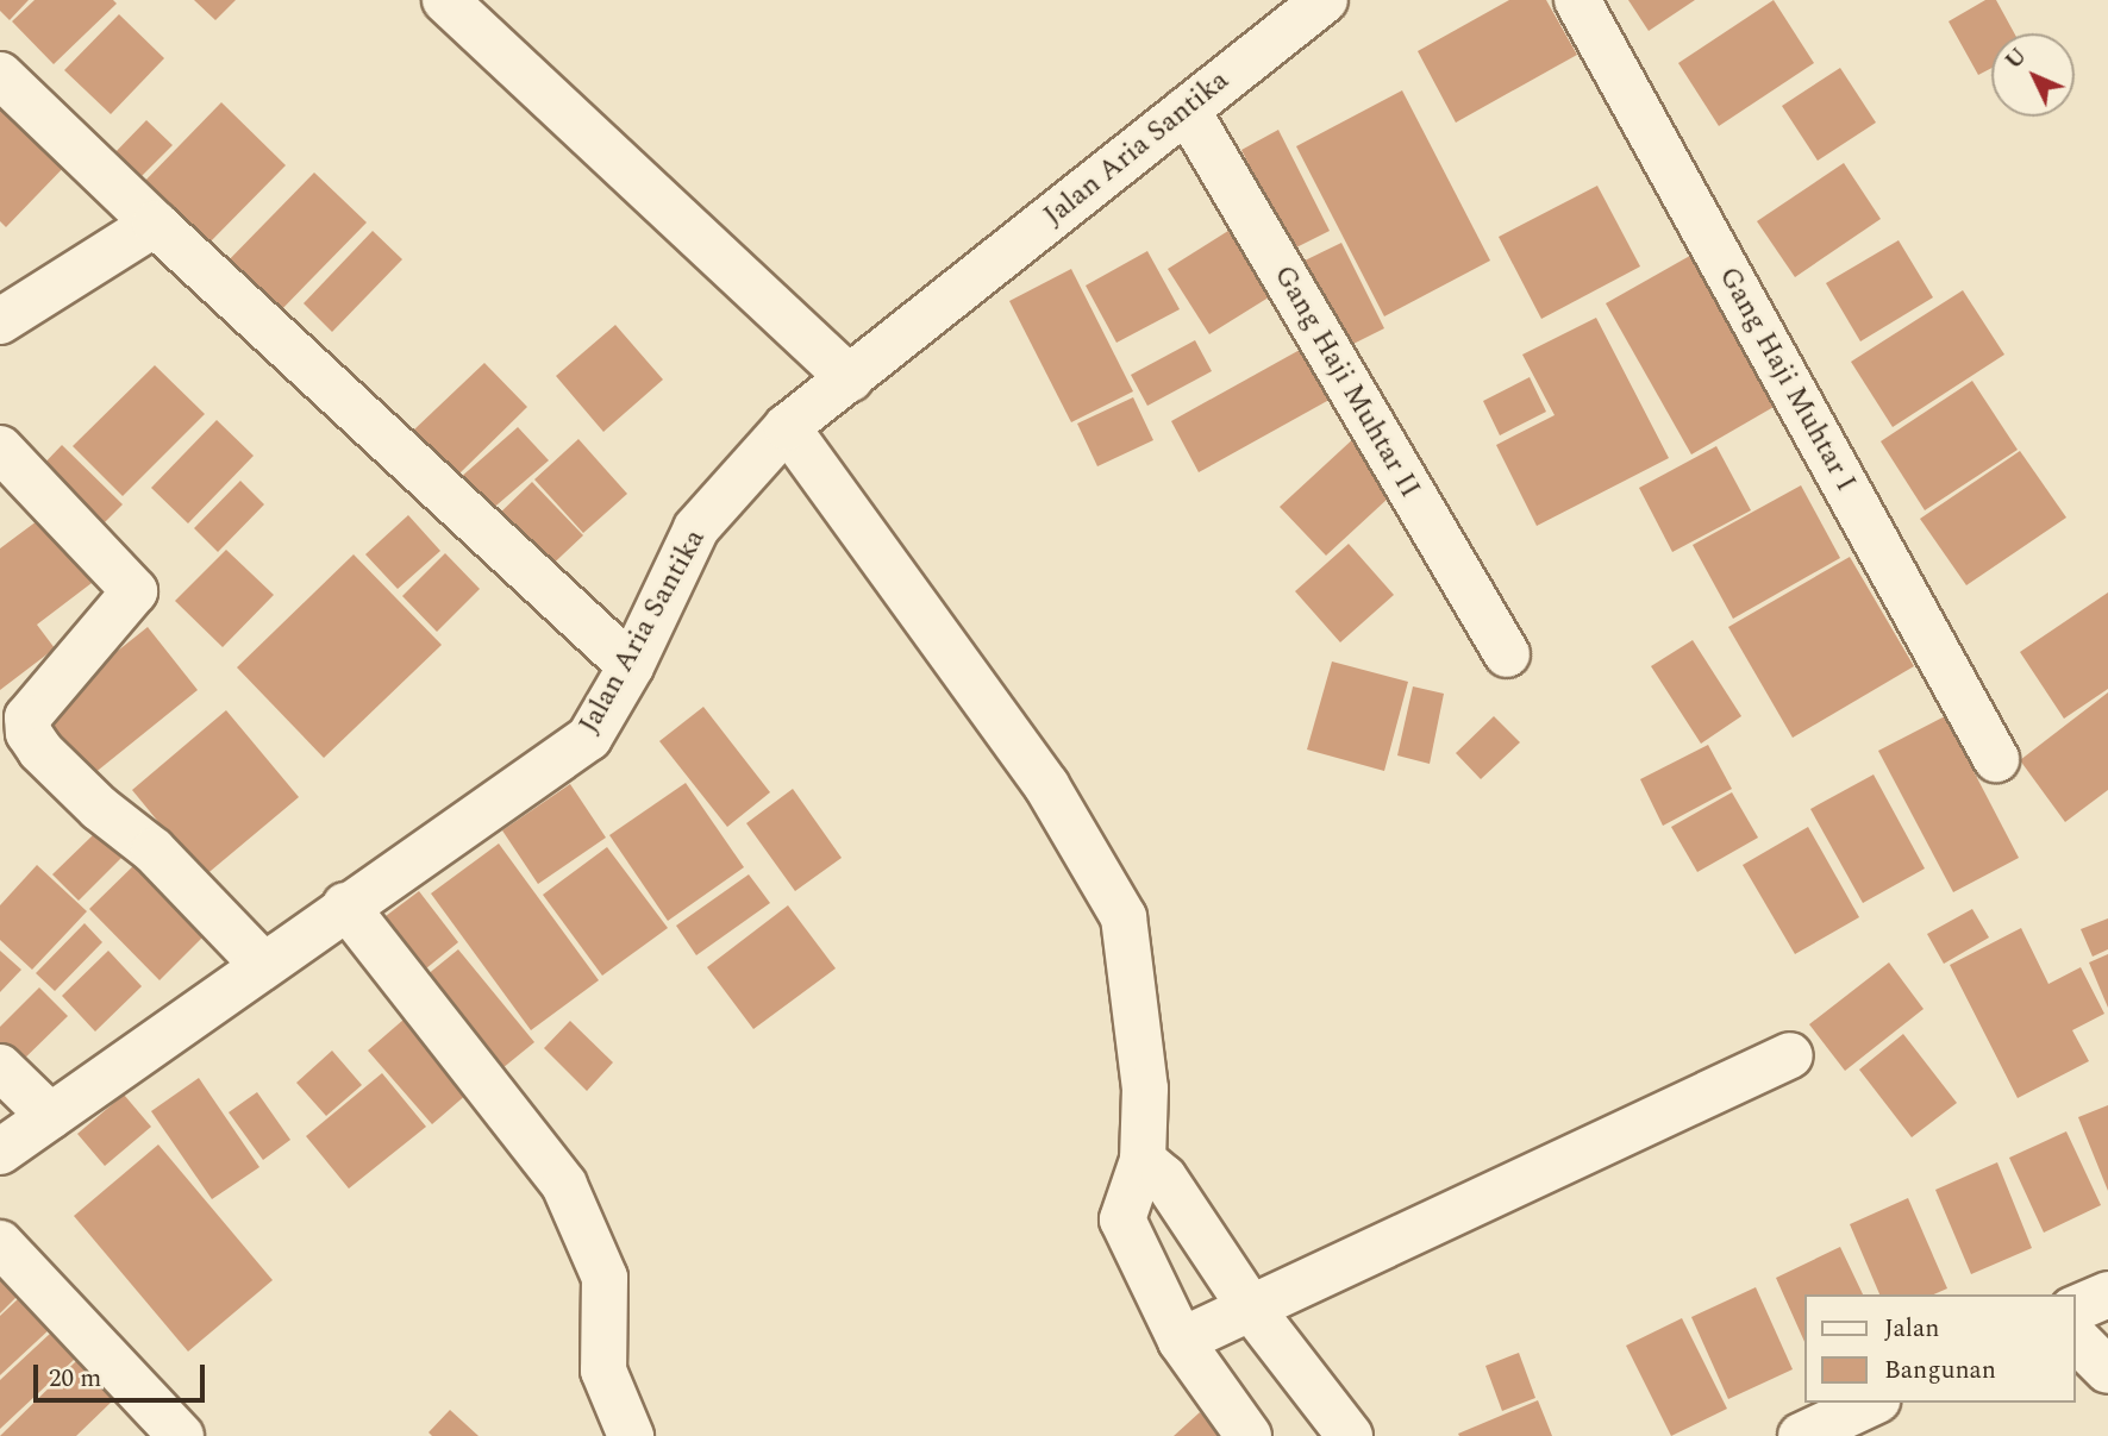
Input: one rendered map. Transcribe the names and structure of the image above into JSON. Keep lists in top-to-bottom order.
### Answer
{
  "streets": {
    "street": ["Jalan Aria Santika", "Gang Haji Muhtar I", "Gang Haji Muhtar II"]
  },
  "crossings": [
    ["Jalan Aria Santika", "Gang Haji Muhtar II"]
  ],
  "legend": ["Jalan", "Bangunan"],
  "scale_bar": "20 m",
  "north": "top left"
}
